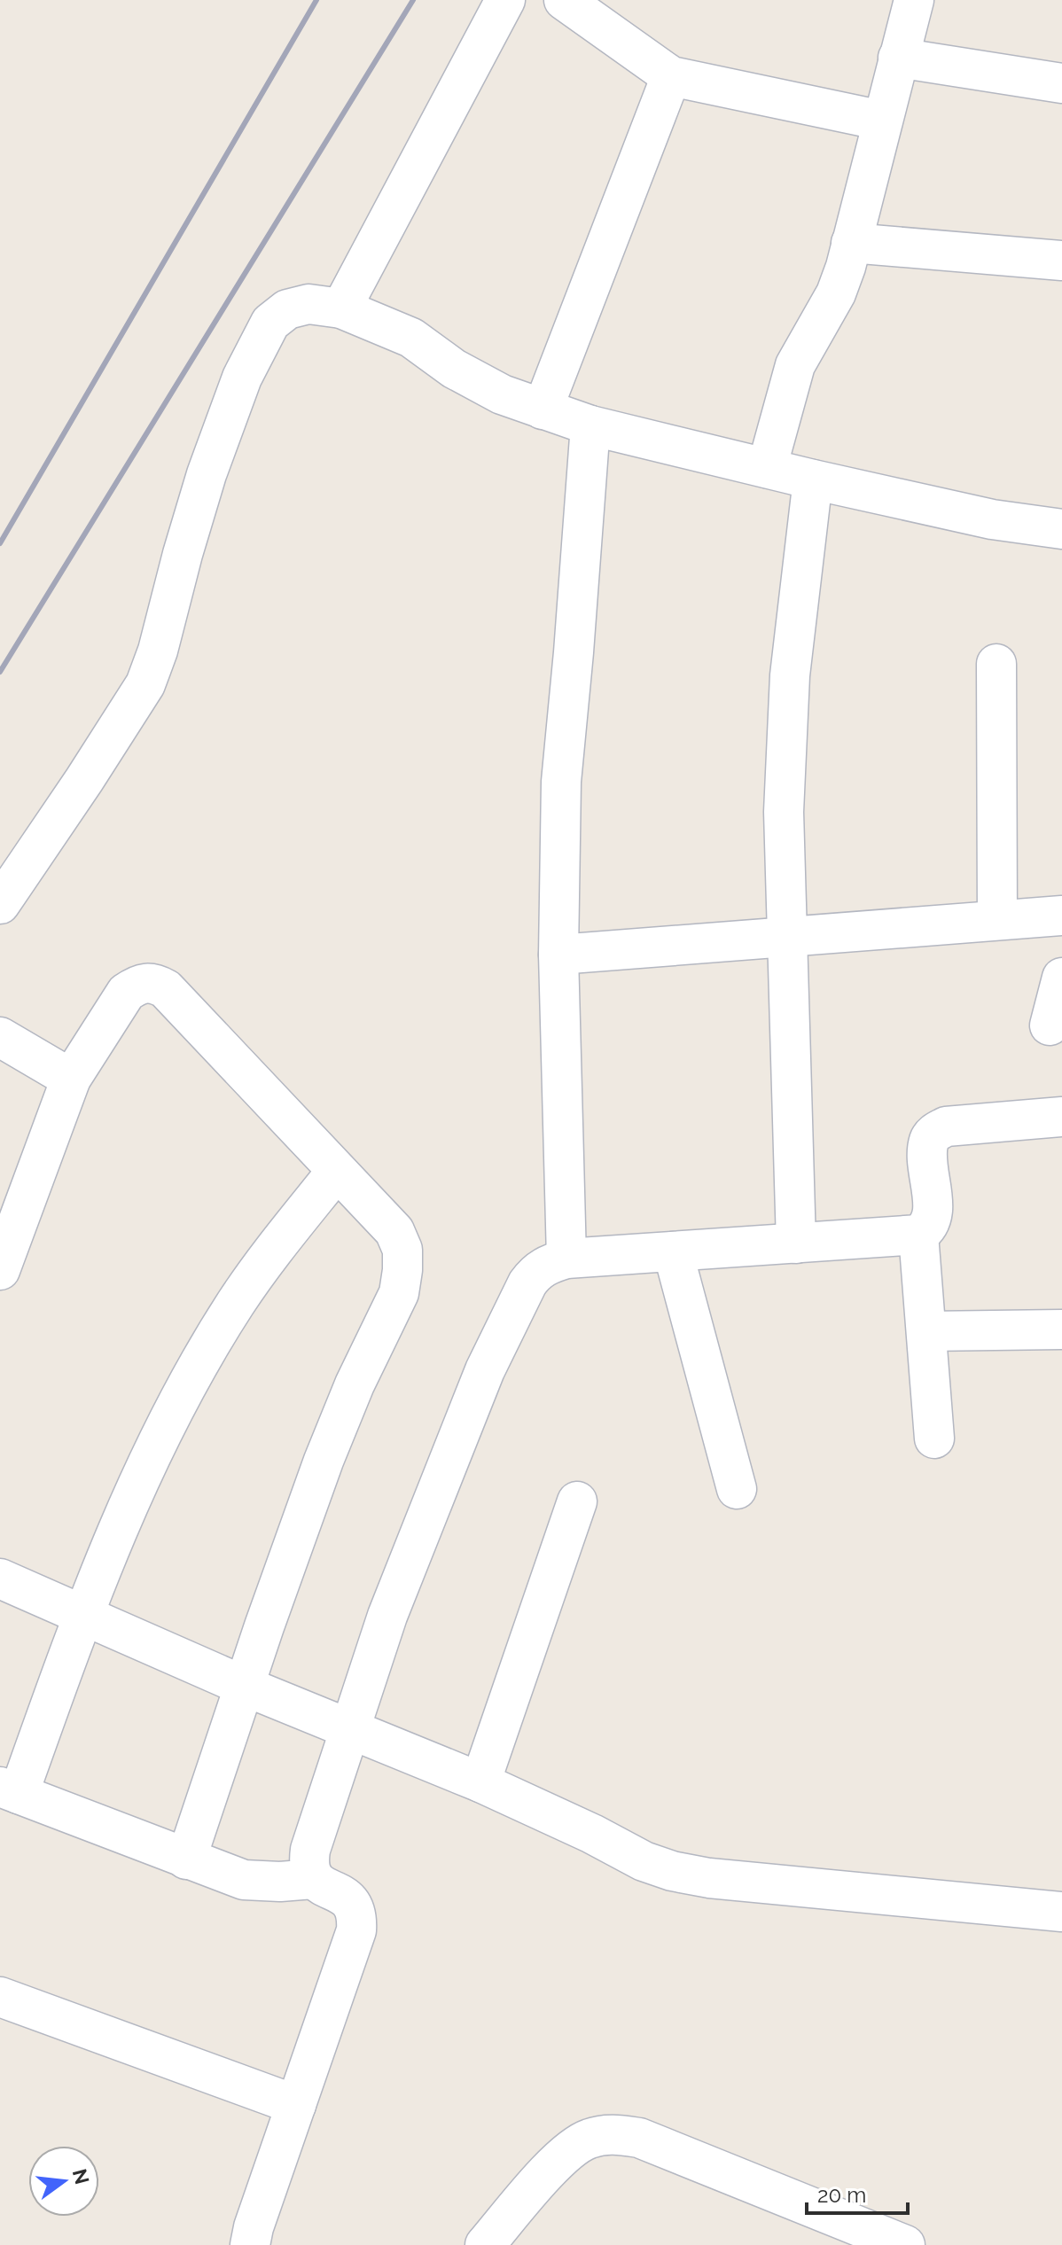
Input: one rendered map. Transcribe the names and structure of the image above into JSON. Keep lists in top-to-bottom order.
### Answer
{
  "scale_bar": "20 m",
  "north": "right"
}
